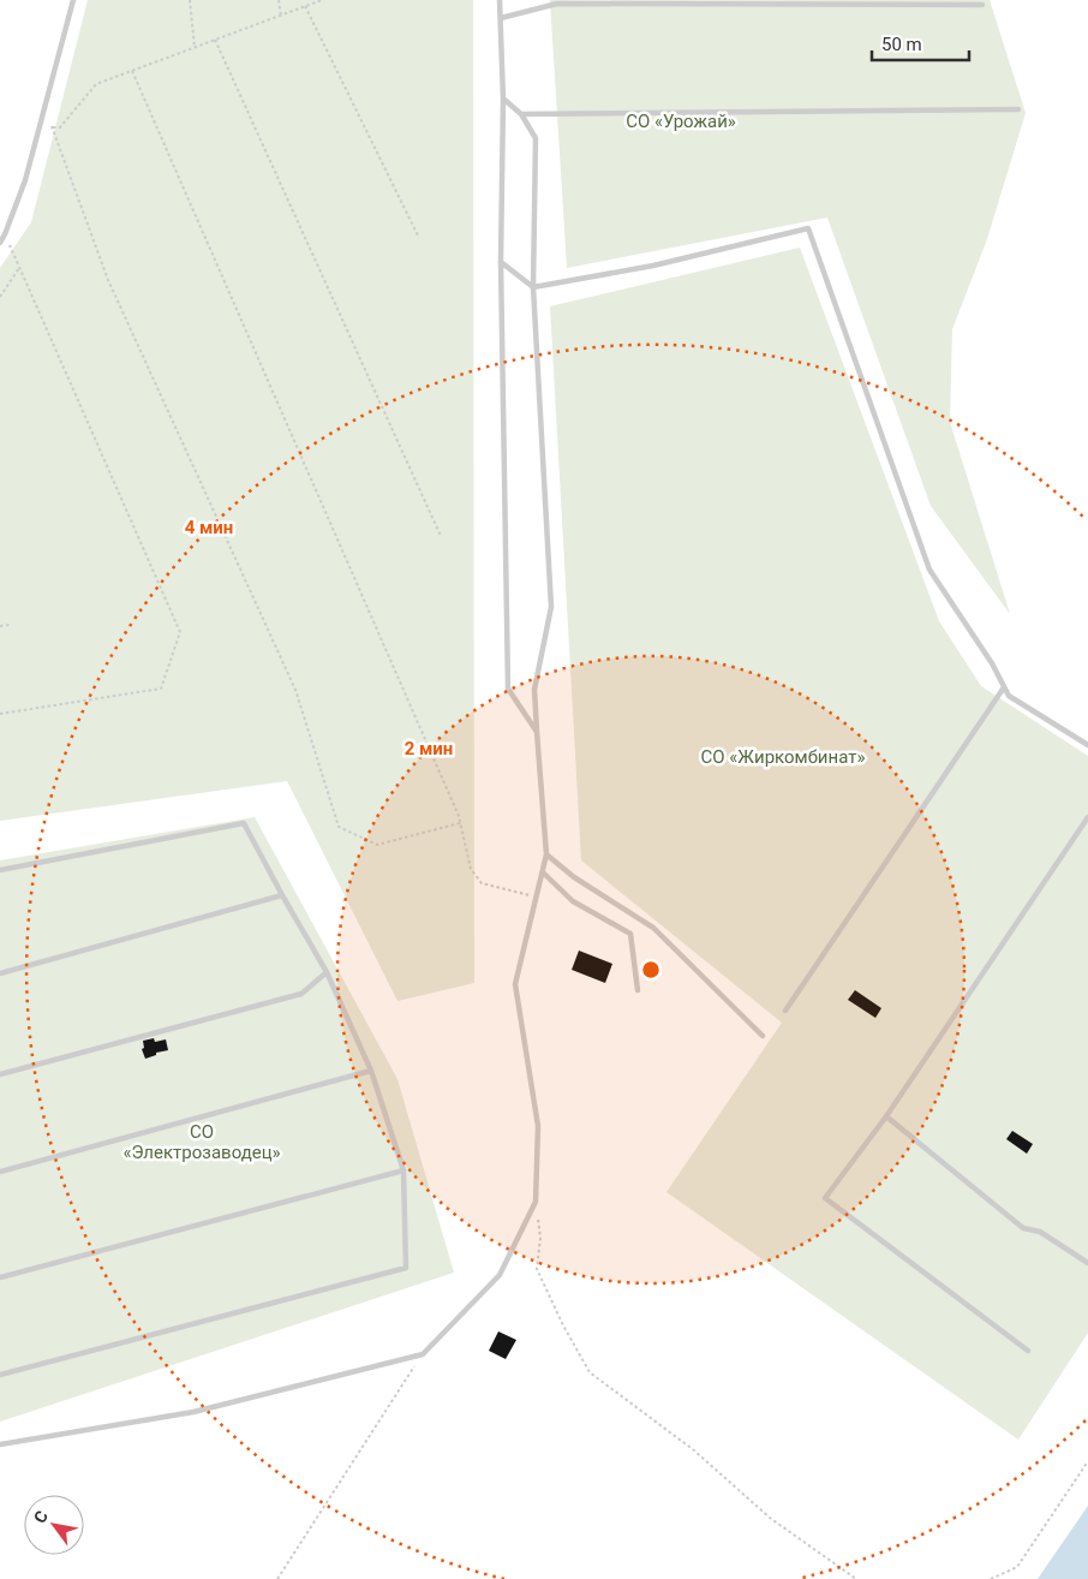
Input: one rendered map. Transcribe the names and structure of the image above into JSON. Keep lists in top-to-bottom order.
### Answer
{
  "parks": ["СО «Урожай»", "СО «Жиркомбинат»", "СО «Электрозаводец»"],
  "scale_bar": "50 m",
  "north": "top left",
  "rings": ["4 мин", "2 мин"]
}
